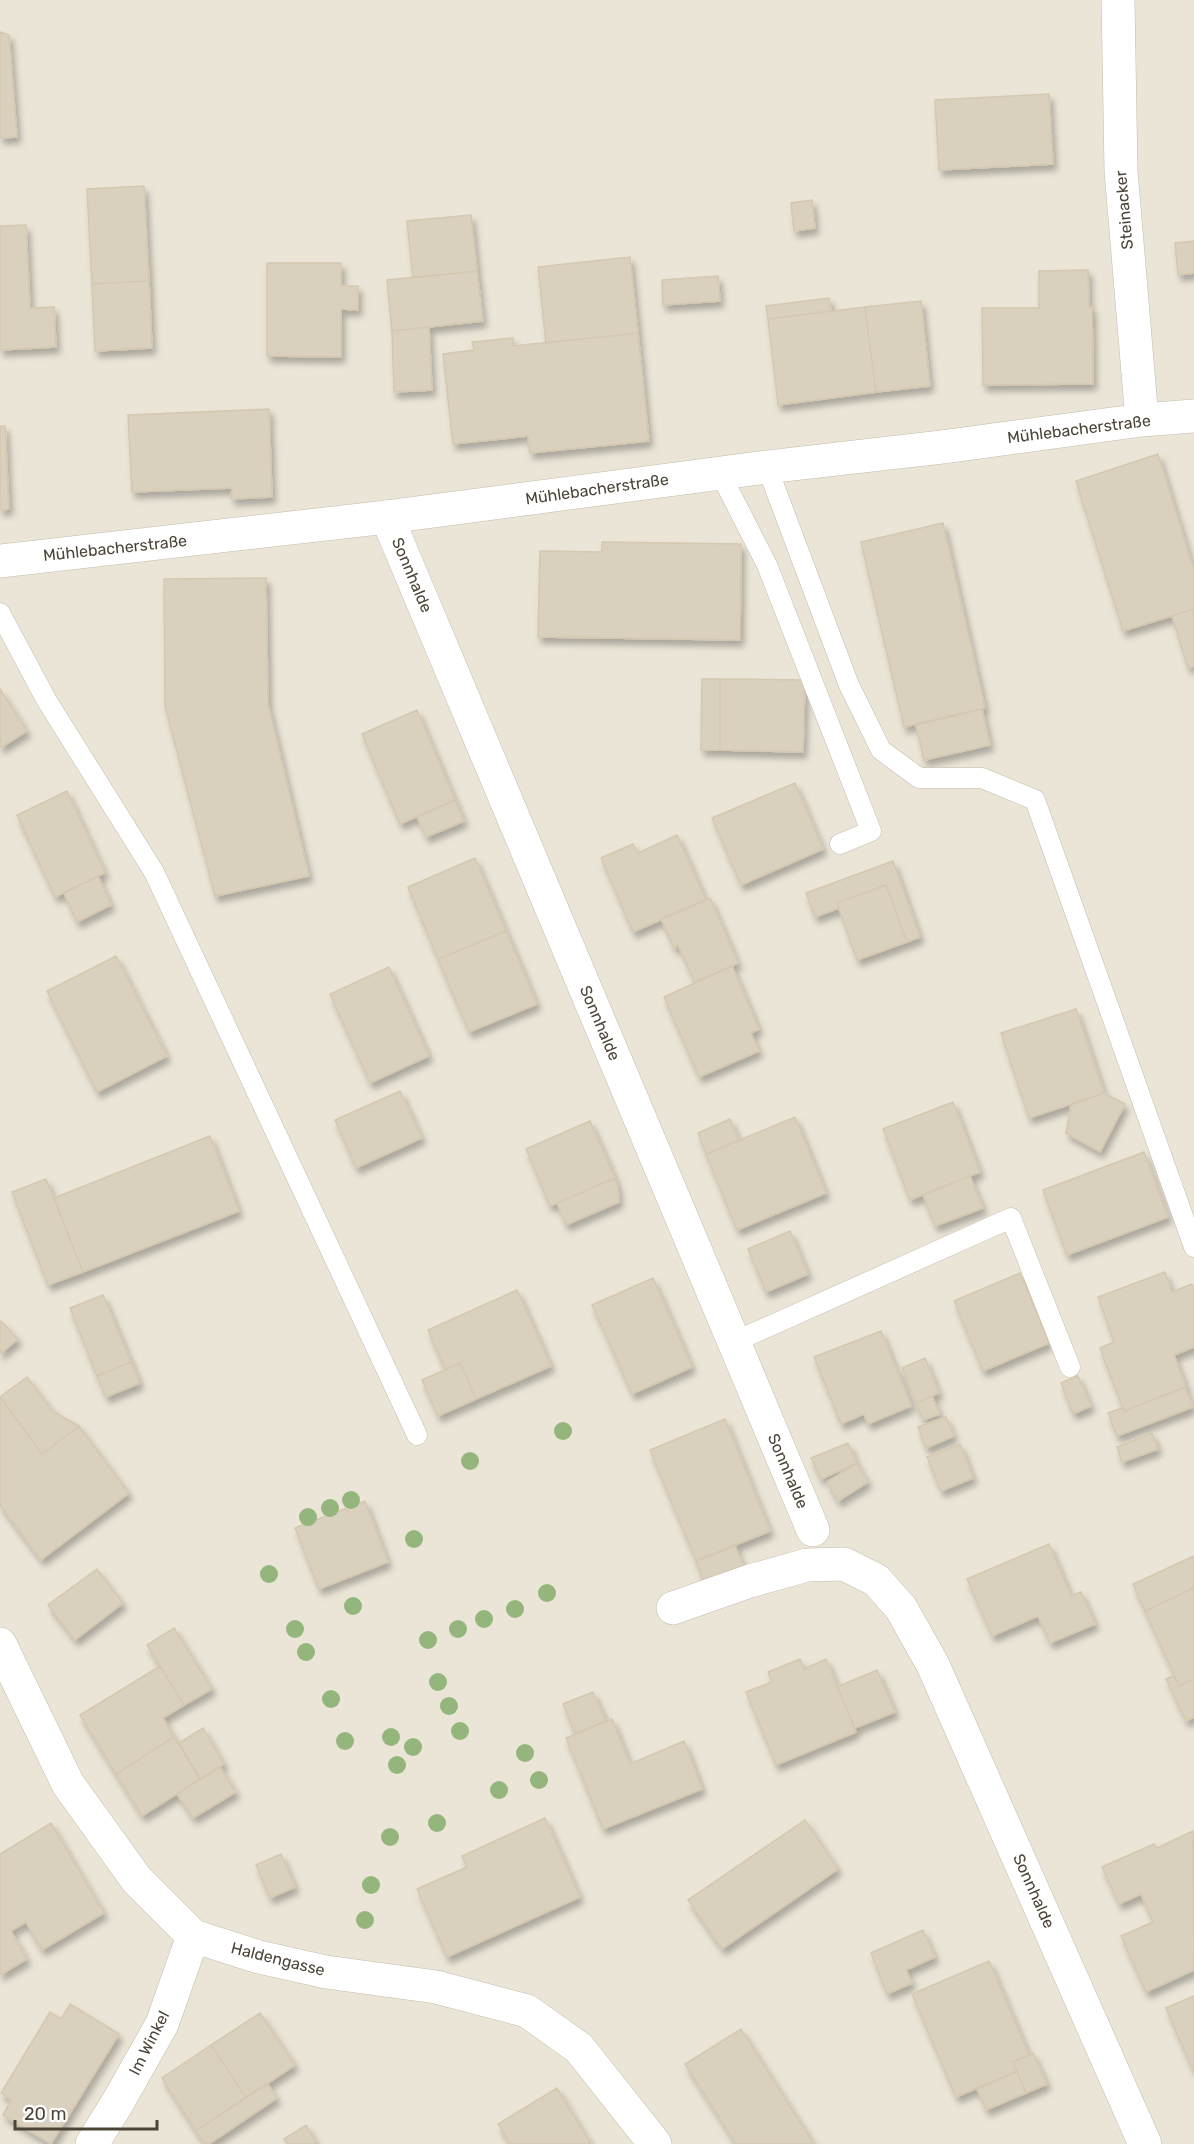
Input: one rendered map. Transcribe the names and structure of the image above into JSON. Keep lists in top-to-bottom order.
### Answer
{
  "streets": {
    "street": [
      "Steinacker",
      "Mühlebacherstraße",
      "Sonnhalde",
      "Haldengasse",
      "Im Winkel"
    ]
  },
  "crossings": [
    ["Steinacker", "Mühlebacherstraße"],
    ["Mühlebacherstraße", "Sonnhalde"],
    ["Haldengasse", "Im Winkel"]
  ],
  "scale_bar": "20 m"
}
